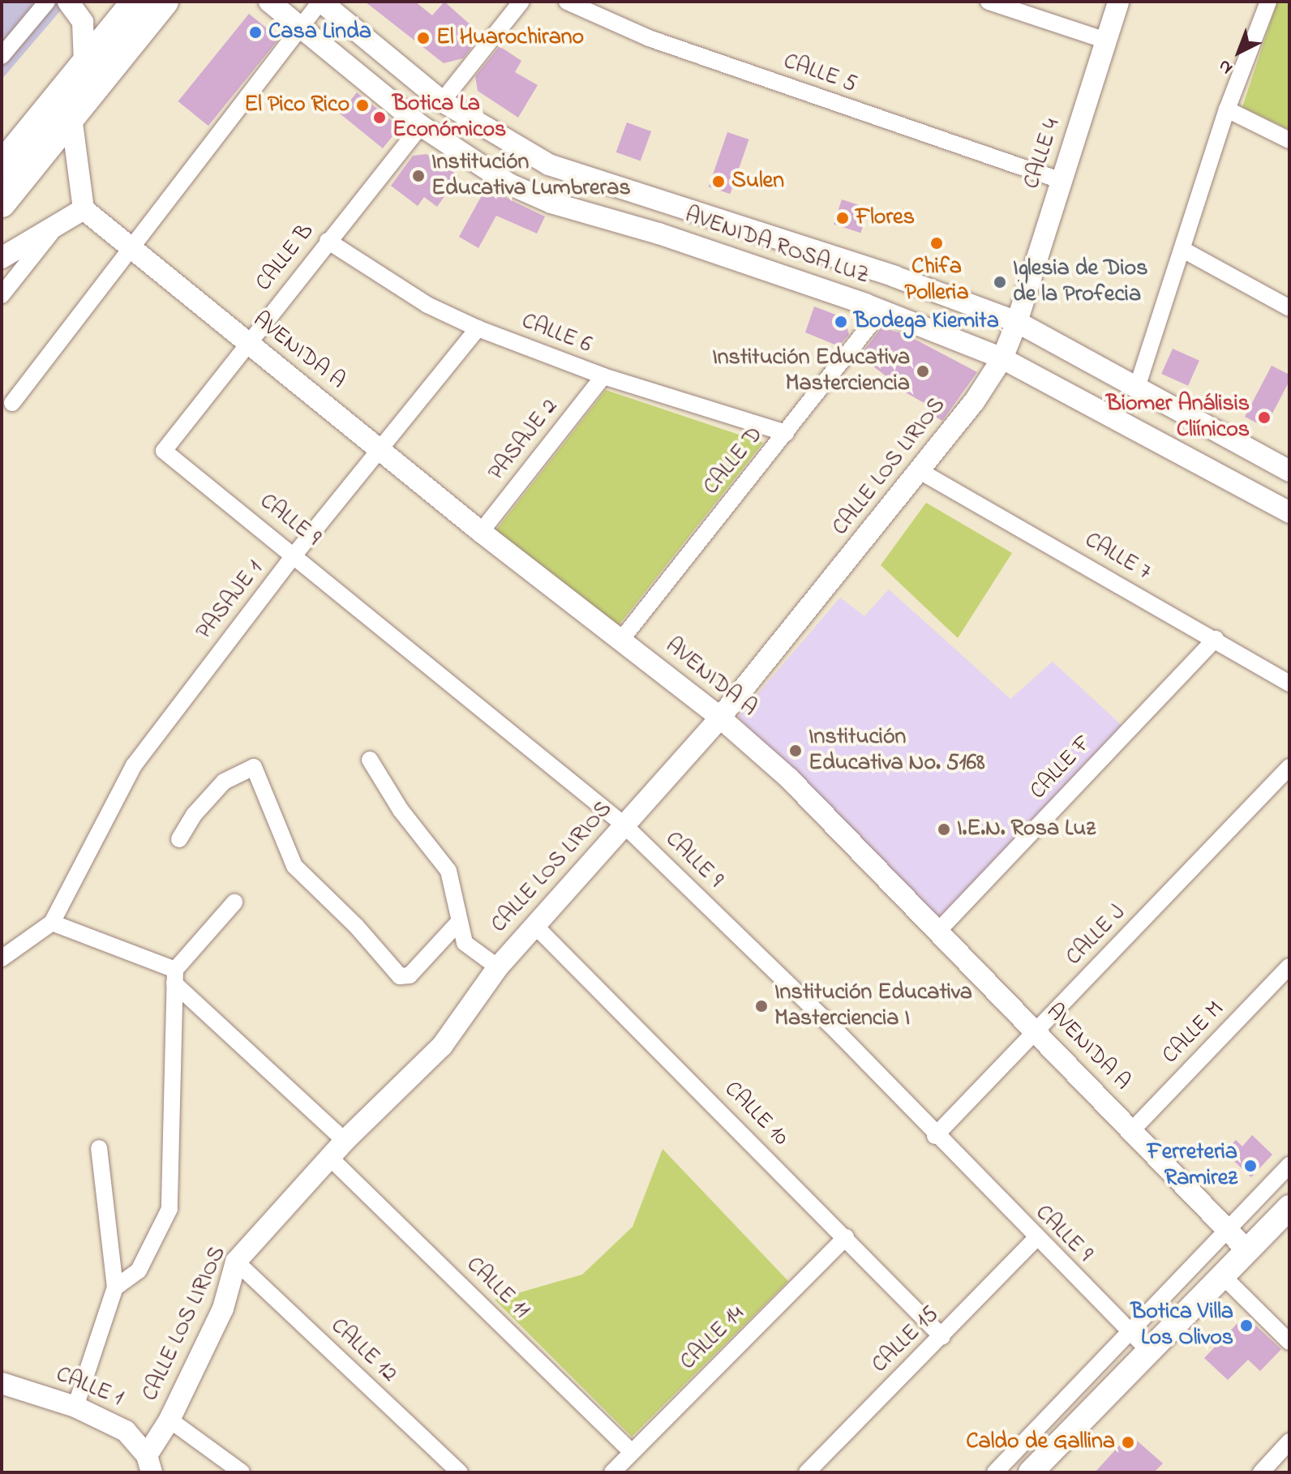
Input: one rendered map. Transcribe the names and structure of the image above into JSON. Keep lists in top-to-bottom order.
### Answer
{
  "streets": {
    "street": [
      "CALLE 5",
      "CALLE 4",
      "AVENIDA ROSA LUZ",
      "CALLE B",
      "CALLE 6",
      "AVENIDA A",
      "PASAJE 2",
      "CALLE D",
      "CALLE LOS LIRIOS",
      "CALLE 9",
      "CALLE 7",
      "PASAJE 1",
      "CALLE F",
      "CALLE J",
      "CALLE M",
      "CALLE 10",
      "CALLE 11",
      "CALLE 14",
      "CALLE 15",
      "CALLE 12",
      "CALLE 1"
    ]
  },
  "crossings": [
    ["CALLE 5", "CALLE 4"],
    ["CALLE 4", "AVENIDA ROSA LUZ"],
    ["CALLE 4", "CALLE LOS LIRIOS"],
    ["AVENIDA ROSA LUZ", "CALLE B"],
    ["AVENIDA ROSA LUZ", "CALLE D"],
    ["AVENIDA ROSA LUZ", "CALLE LOS LIRIOS"],
    ["CALLE B", "CALLE 6"],
    ["CALLE B", "AVENIDA A"],
    ["CALLE B", "CALLE 9"],
    ["CALLE 6", "PASAJE 2"],
    ["CALLE 6", "CALLE D"],
    ["CALLE 6", "PASAJE 1"],
    ["AVENIDA A", "PASAJE 2"],
    ["AVENIDA A", "CALLE D"],
    ["AVENIDA A", "CALLE LOS LIRIOS"],
    ["AVENIDA A", "PASAJE 1"],
    ["AVENIDA A", "CALLE F"],
    ["AVENIDA A", "CALLE J"],
    ["AVENIDA A", "CALLE M"],
    ["CALLE LOS LIRIOS", "CALLE 9"],
    ["CALLE LOS LIRIOS", "CALLE 7"],
    ["CALLE LOS LIRIOS", "CALLE 10"],
    ["CALLE LOS LIRIOS", "CALLE 11"],
    ["CALLE LOS LIRIOS", "CALLE 12"],
    ["CALLE LOS LIRIOS", "CALLE 1"],
    ["CALLE 9", "PASAJE 1"],
    ["CALLE 9", "CALLE J"],
    ["CALLE 9", "CALLE 15"],
    ["CALLE 7", "CALLE F"],
    ["CALLE 10", "CALLE 14"],
    ["CALLE 10", "CALLE 15"],
    ["CALLE 11", "CALLE 14"]
  ],
  "places": [
    "Casa Linda",
    "El Huarochirano",
    "El Pico Rico",
    "Botica La Económicos",
    "Institución Educativa Lumbreras",
    "Sulen",
    "Flores",
    "Chifa Polleria",
    "Iglesia de Dios de la Profecia",
    "Bodega Kiemita",
    "Institución Educativa Masterciencia",
    "Biomer Análisis Cliínicos",
    "Institución Educativa No. 5168",
    "I.E.N. Rosa Luz",
    "Institución Educativa Masterciencia I",
    "Ferreteria Ramirez",
    "Botica Villa Los Olivos",
    "Caldo de Gallina"
  ],
  "north": "bottom left"
}
